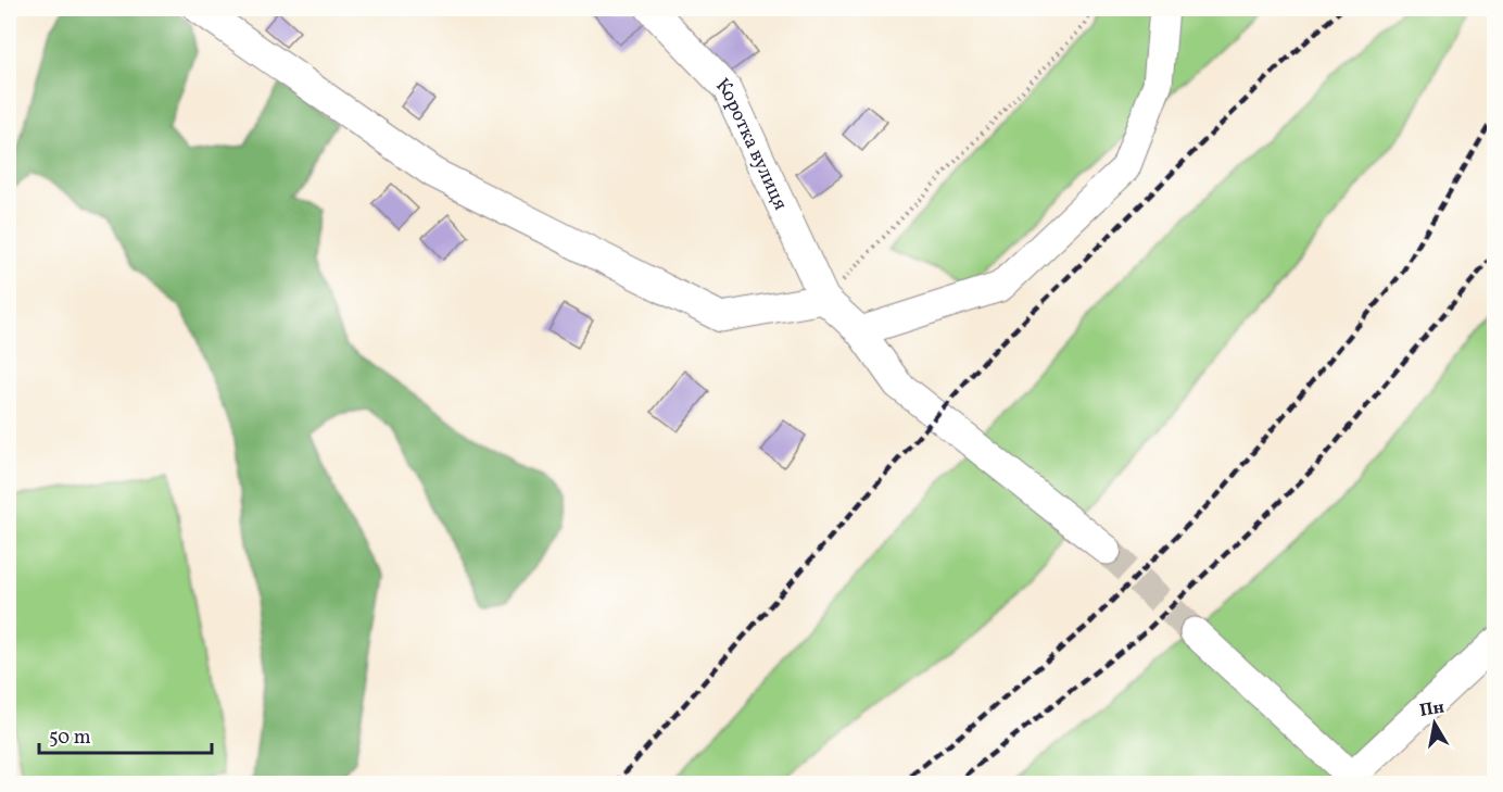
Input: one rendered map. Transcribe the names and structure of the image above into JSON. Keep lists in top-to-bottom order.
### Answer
{
  "streets": {
    "street": ["Коротка вулиця"]
  },
  "scale_bar": "50 m",
  "north": "top"
}
